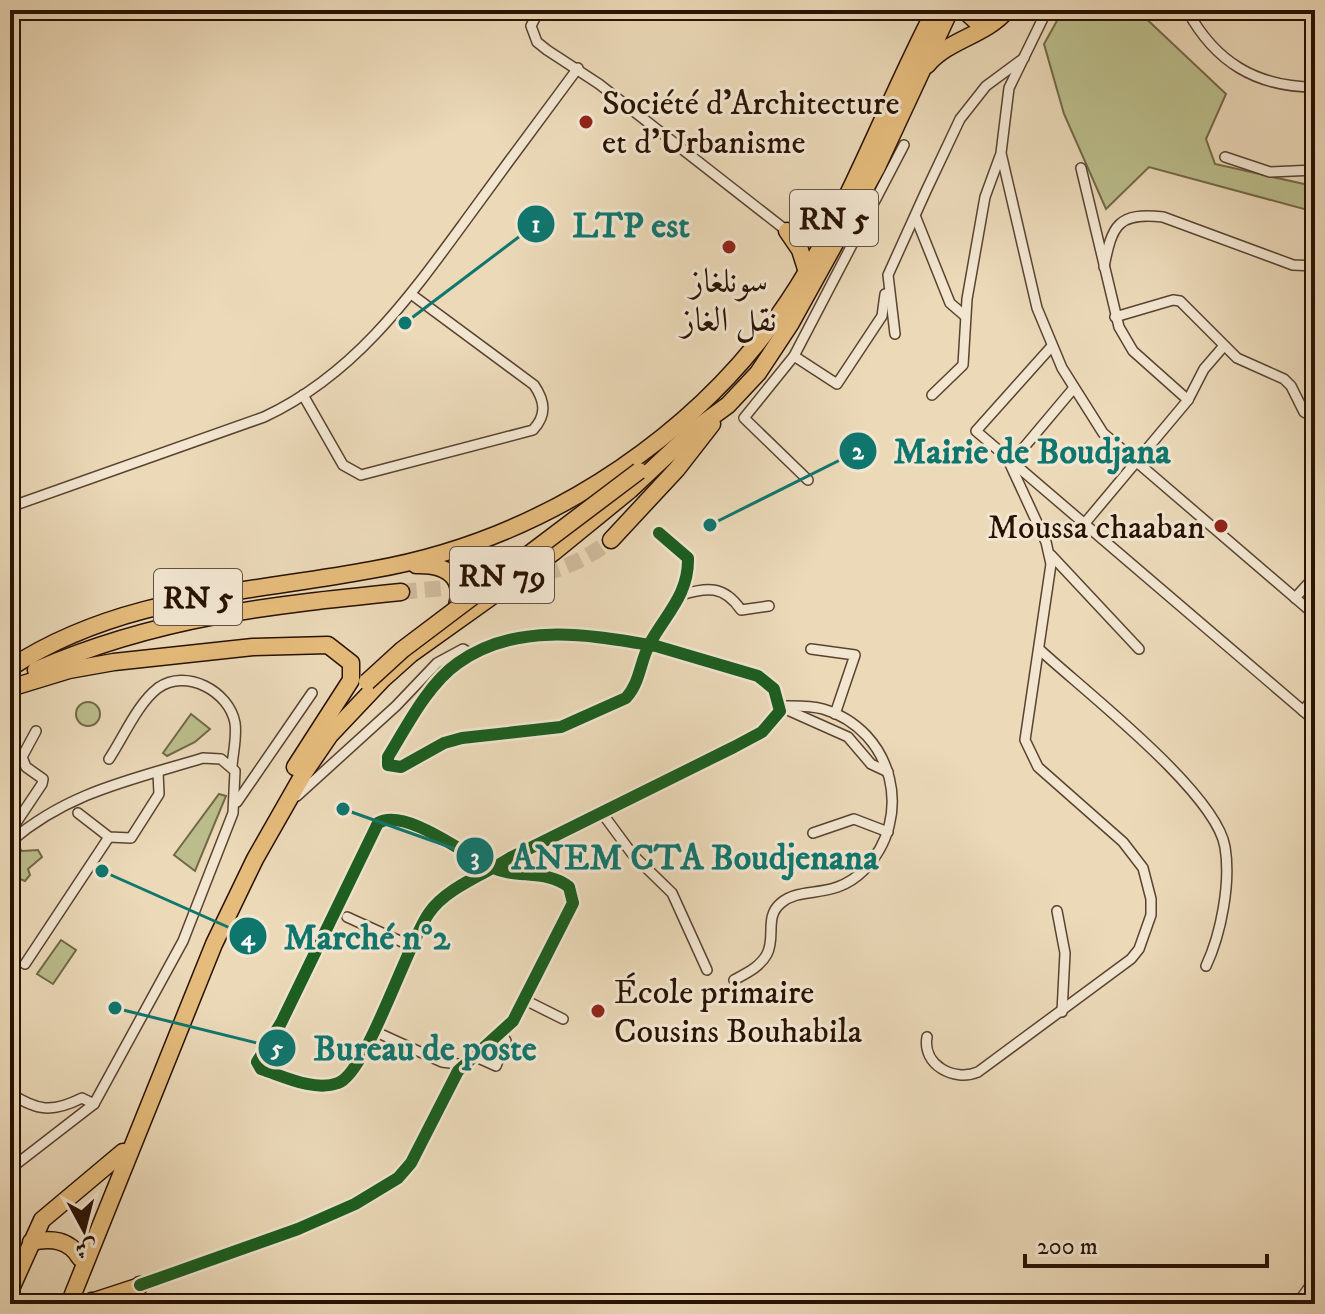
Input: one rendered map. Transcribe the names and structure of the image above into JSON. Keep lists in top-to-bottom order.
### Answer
{
  "streets": {
    "highway": ["RN 5", "RN 79"]
  },
  "crossings": [
    ["RN 5", "RN 79"]
  ],
  "places": [
    "Société d'Architecture et d'Urbanisme",
    "سونلغاز نقل الغاز",
    "LTP est",
    "Mairie de Boudjana",
    "Moussa chaaban",
    "ANEM CTA Boudjenana",
    "Marché n°2",
    "Bureau de poste",
    "École primaire Cousins Bouhabila"
  ],
  "scale_bar": "200 m",
  "north": "bottom"
}
